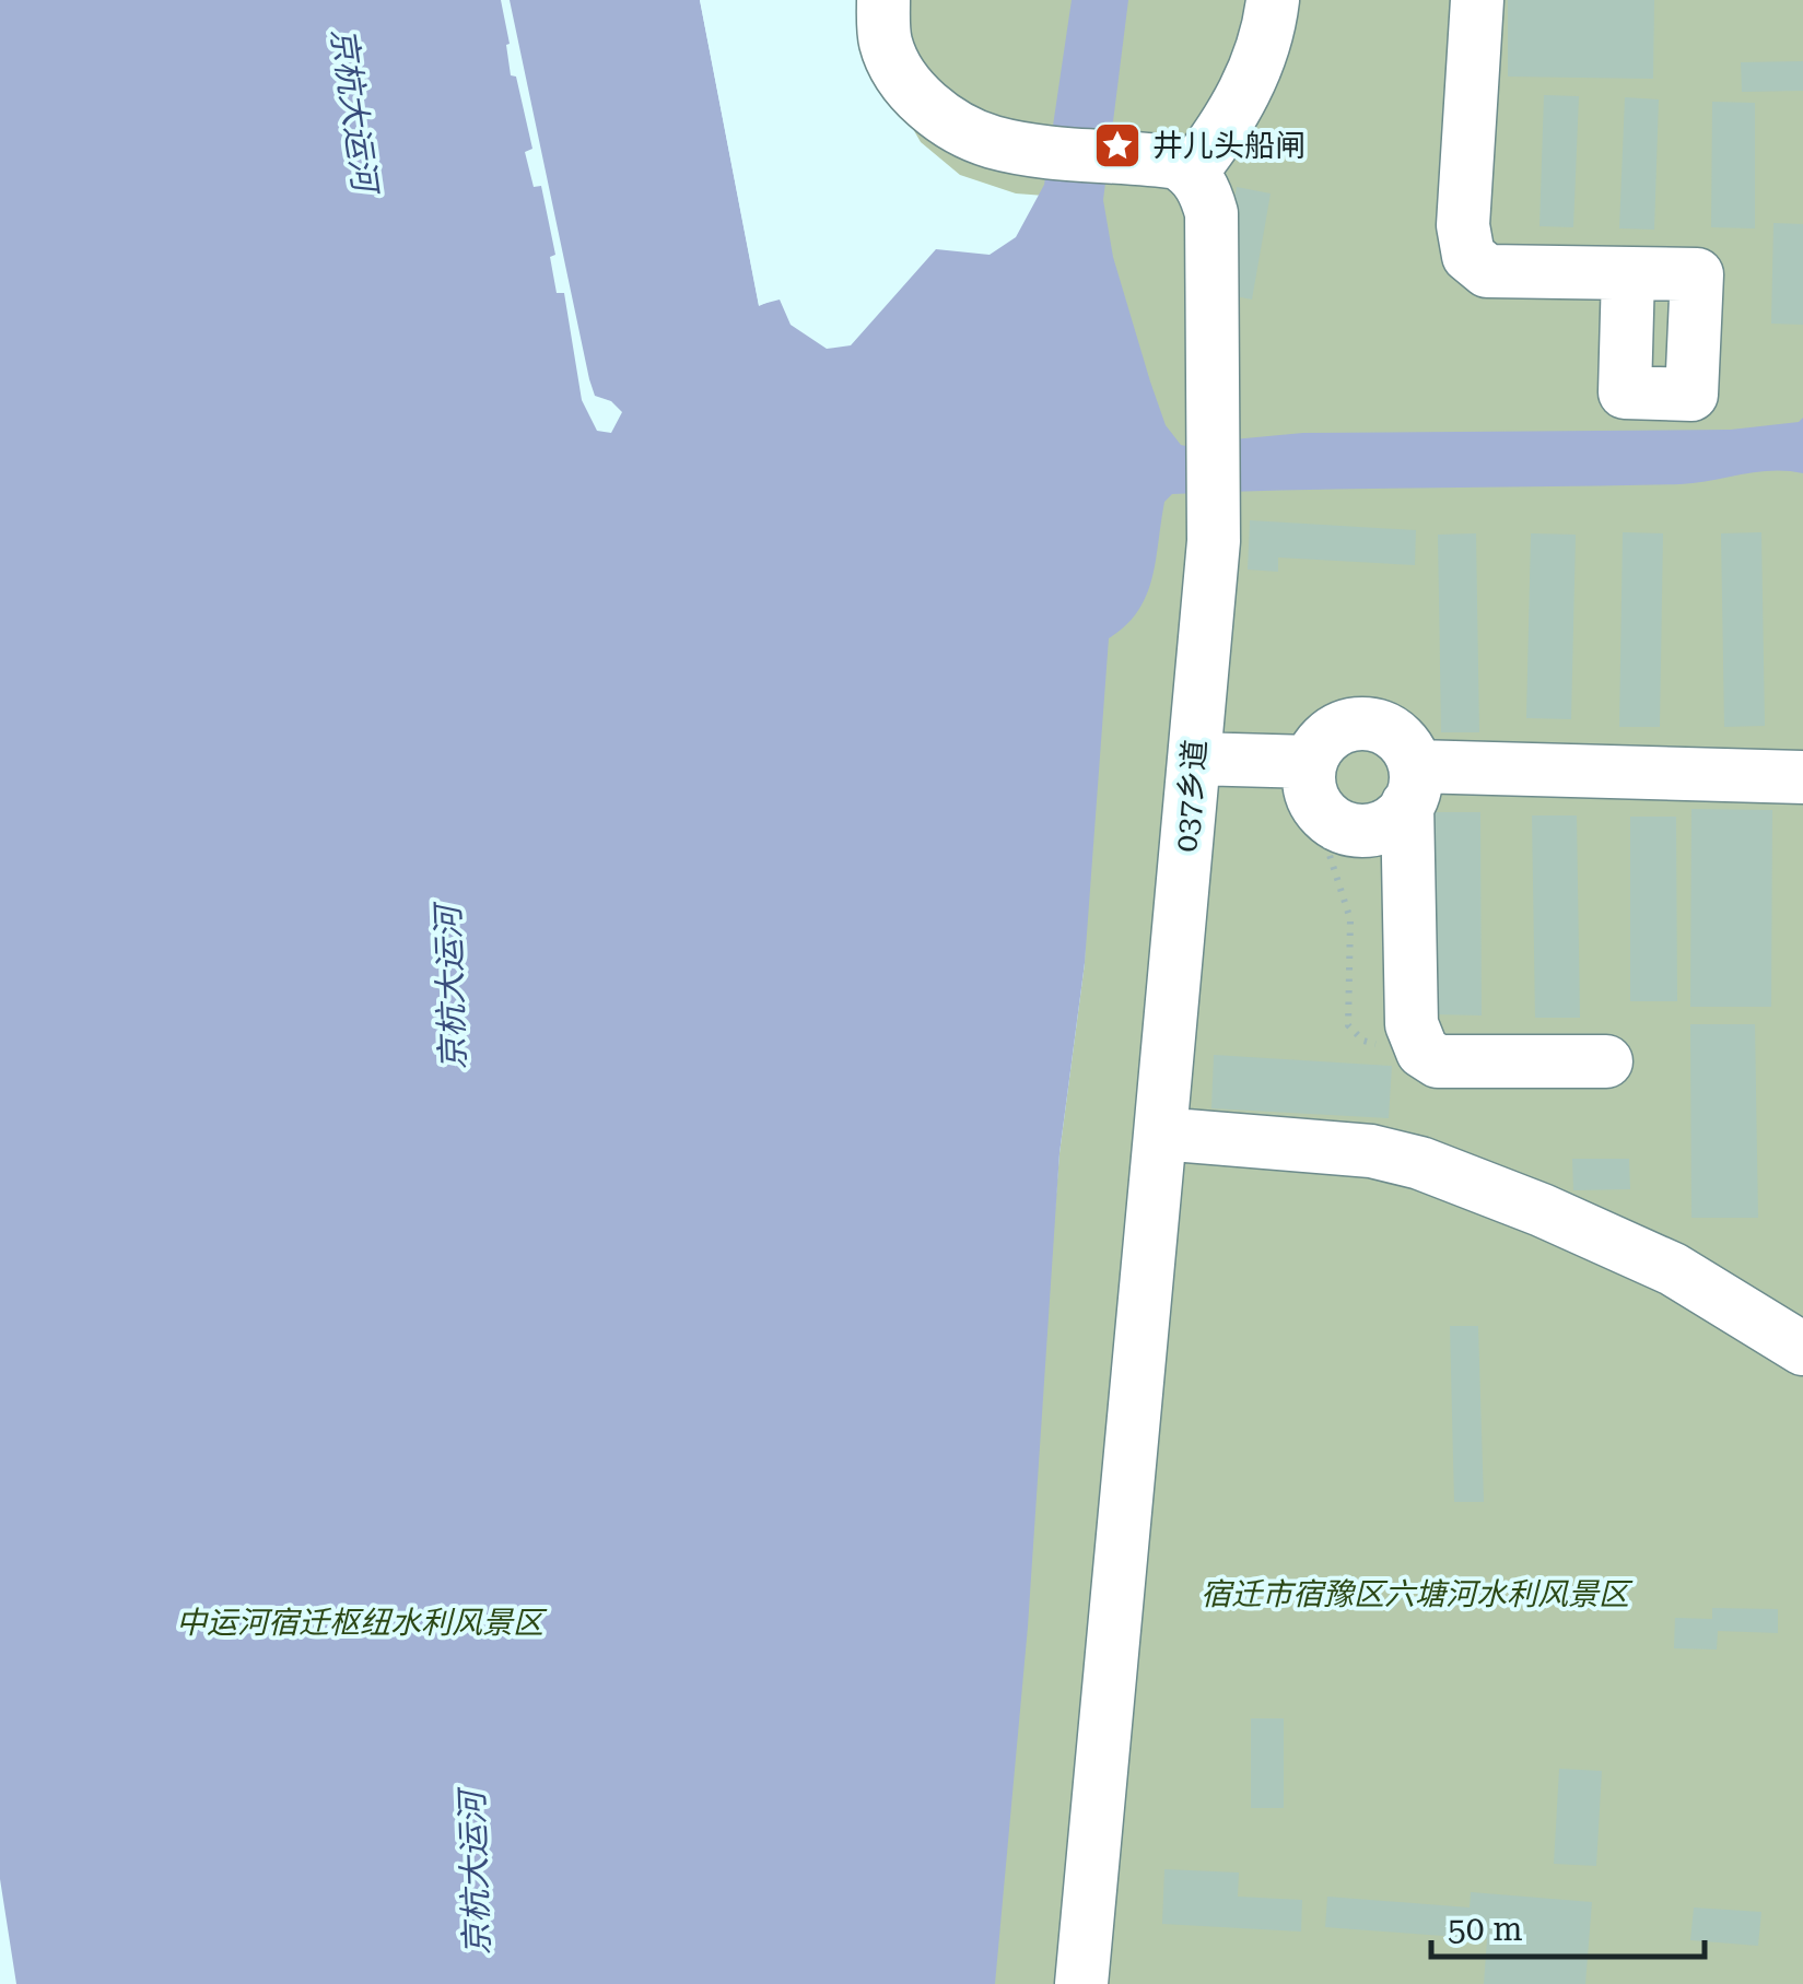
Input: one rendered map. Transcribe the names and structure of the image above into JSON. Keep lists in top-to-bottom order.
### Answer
{
  "streets": {
    "street": ["037乡道"]
  },
  "water": ["京杭大运河"],
  "parks": ["宿迁市宿豫区六塘河水利风景区", "中运河宿迁枢纽水利风景区"],
  "places": {
    "place": ["井儿头船闸"]
  },
  "scale_bar": "50 m"
}
